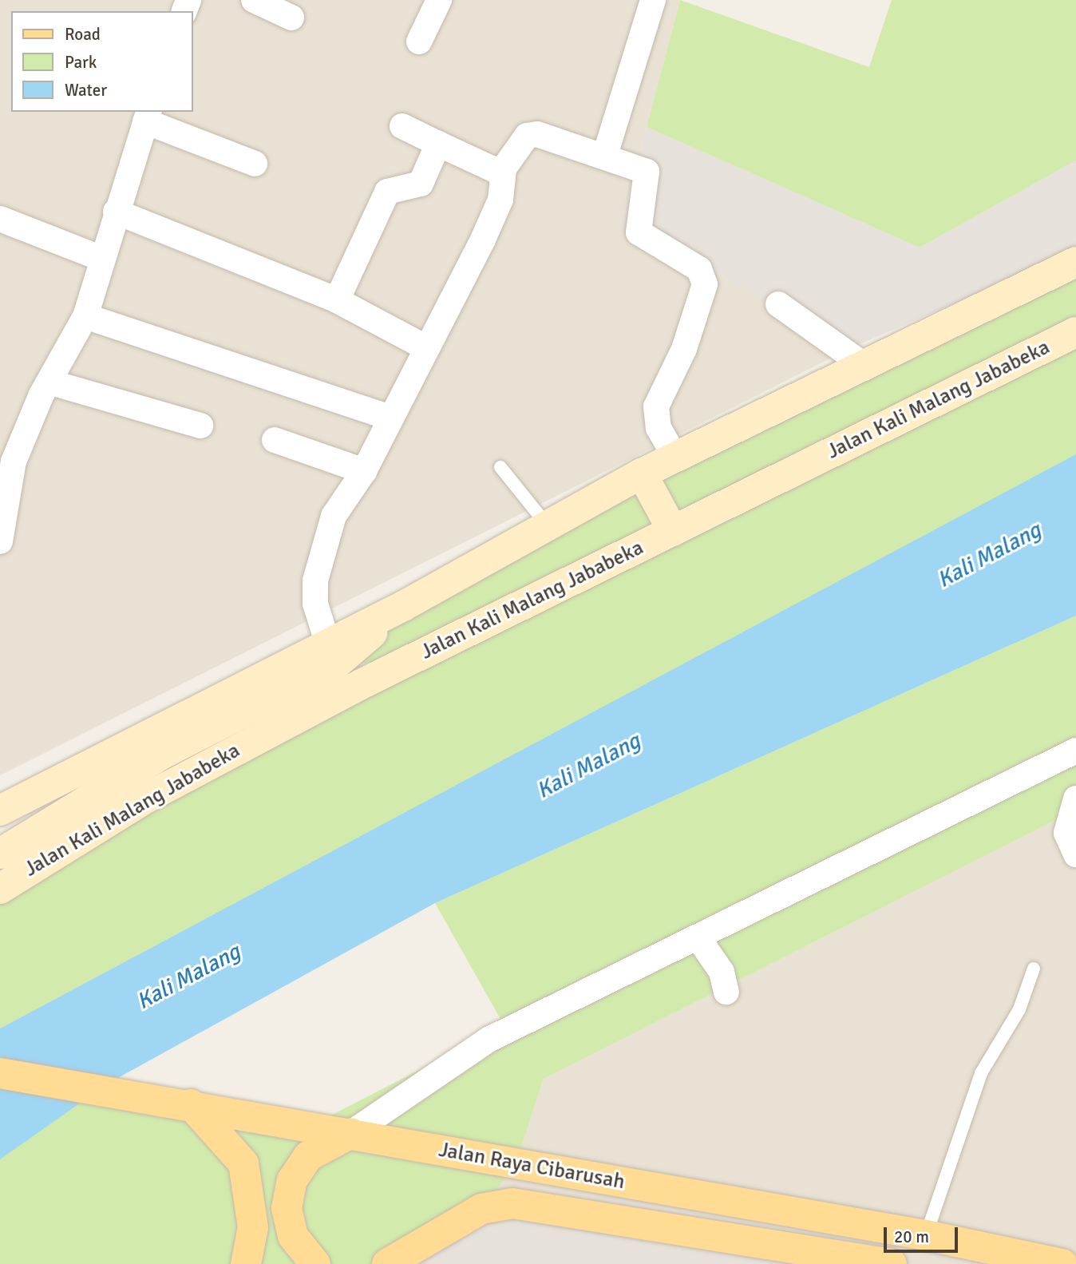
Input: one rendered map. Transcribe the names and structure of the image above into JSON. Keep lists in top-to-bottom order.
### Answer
{
  "streets": {
    "main road": ["Jalan Kali Malang Jababeka", "Jalan Raya Cibarusah"]
  },
  "water": ["Kali Malang"],
  "legend": ["Road", "Park", "Water"],
  "scale_bar": "20 m"
}
